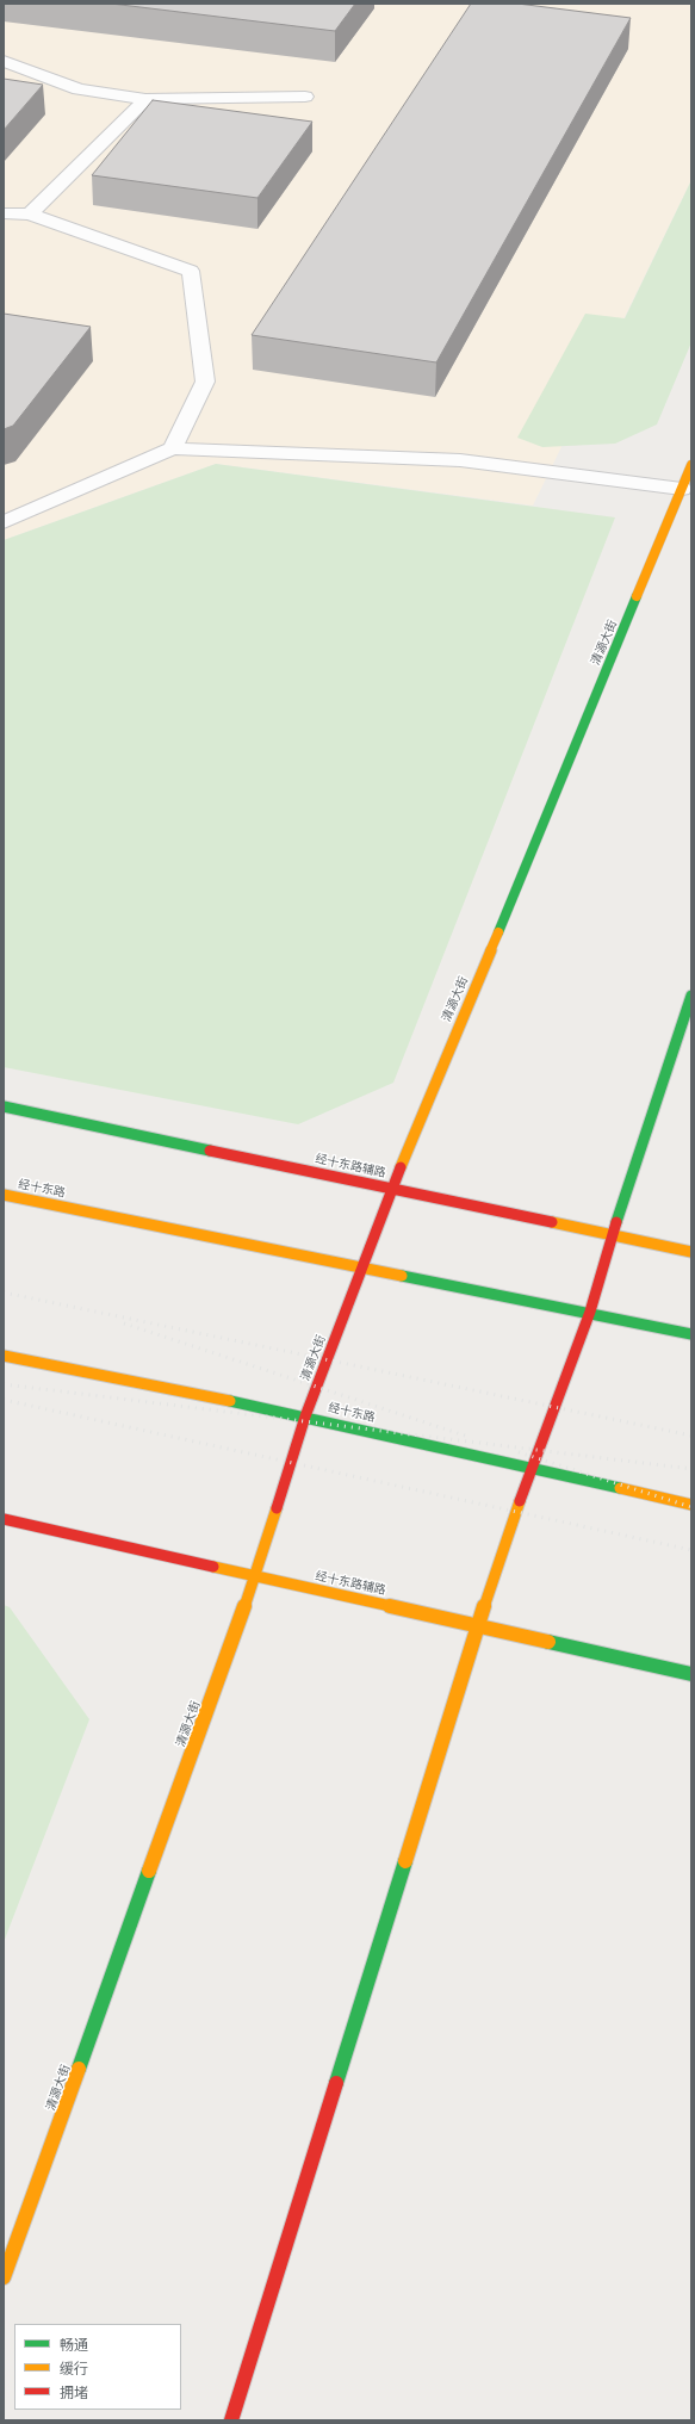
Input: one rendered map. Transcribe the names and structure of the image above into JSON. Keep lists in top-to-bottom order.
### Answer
{
  "streets": {
    "main road": ["清源大街", "经十东路辅路", "经十东路"]
  },
  "crossings": [
    ["清源大街", "经十东路辅路"],
    ["清源大街", "经十东路"]
  ],
  "legend": ["畅通", "缓行", "拥堵"]
}
